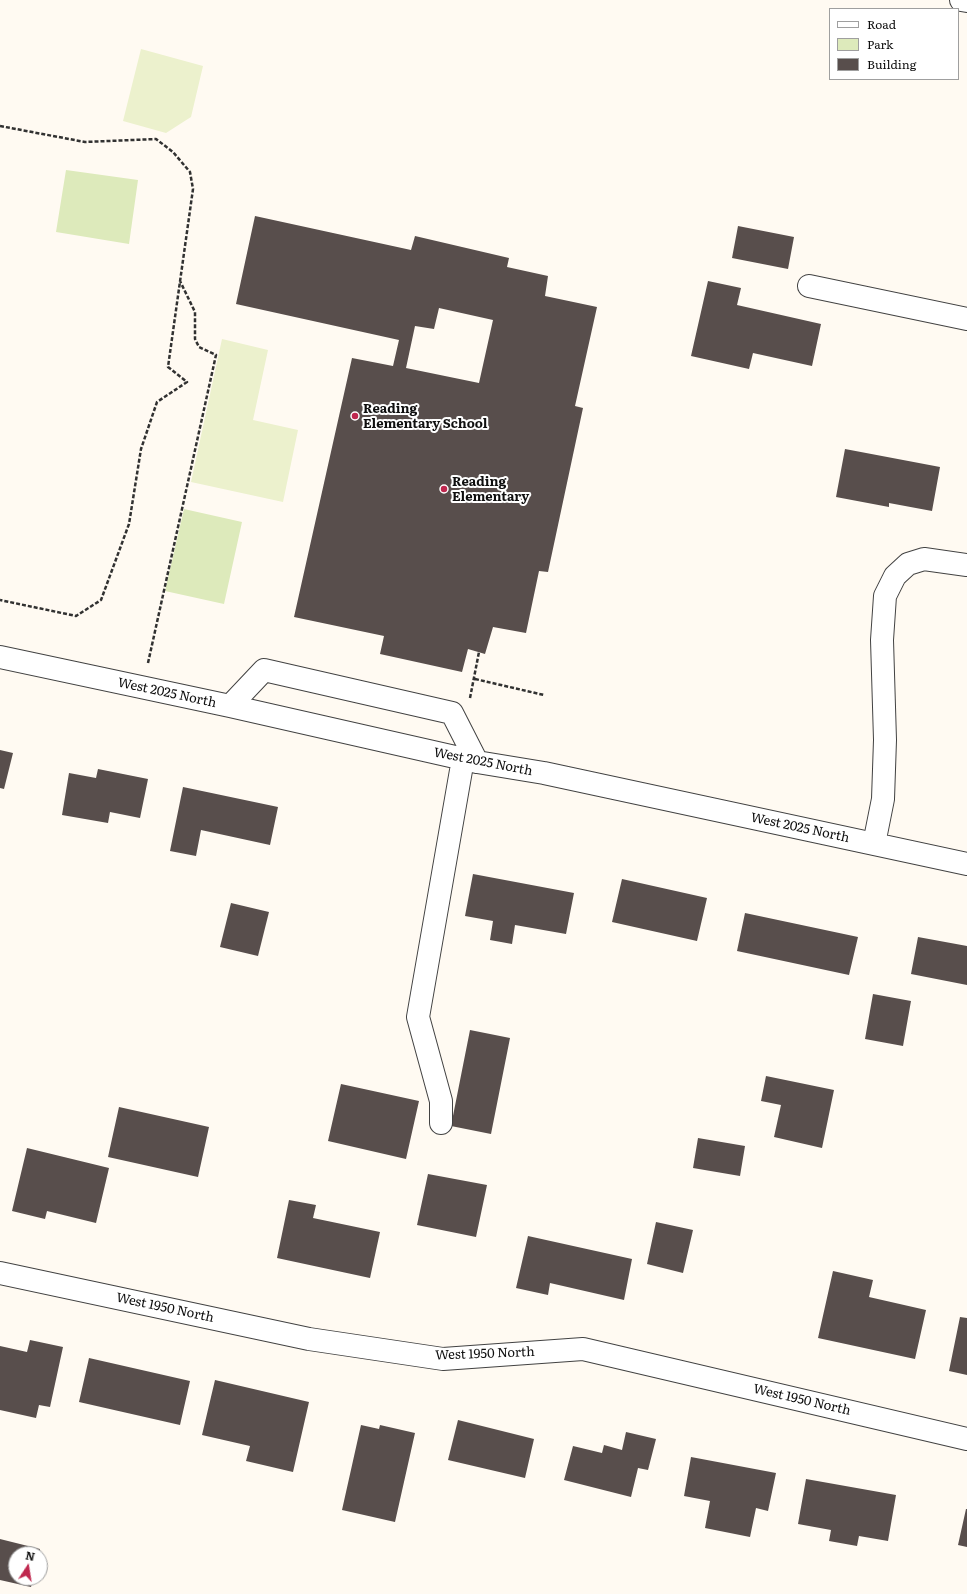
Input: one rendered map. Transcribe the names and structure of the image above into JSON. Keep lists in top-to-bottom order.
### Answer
{
  "streets": {
    "street": ["West 2025 North", "West 1950 North"]
  },
  "places": ["Reading Elementary School", "Reading Elementary"],
  "legend": ["Road", "Park", "Building"],
  "north": "top"
}
